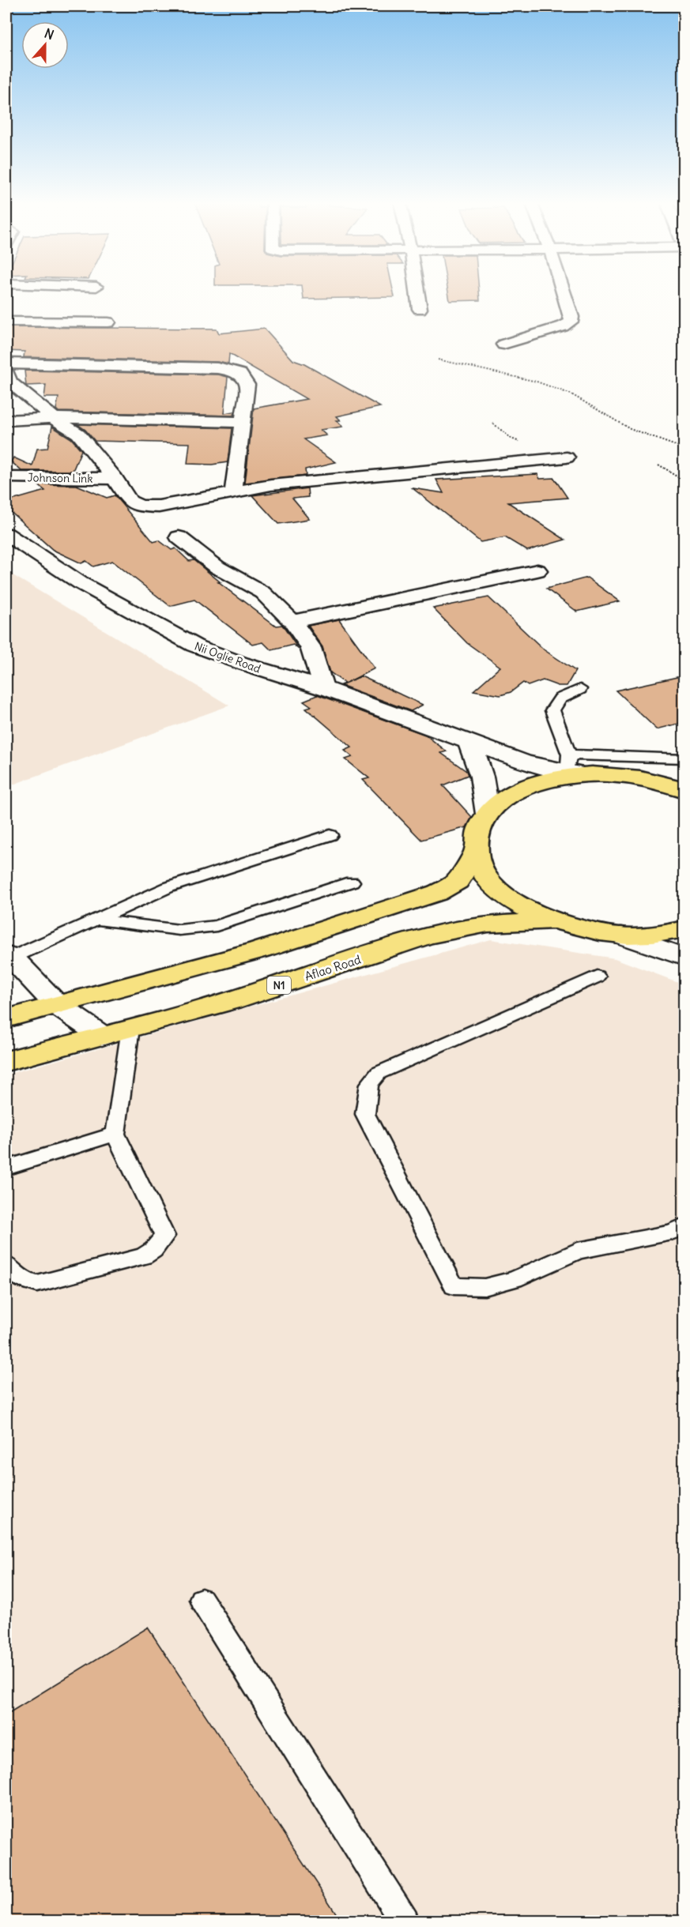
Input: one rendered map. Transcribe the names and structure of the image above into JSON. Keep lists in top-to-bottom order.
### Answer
{
  "streets": {
    "highway": ["Aflao Road", "N1"],
    "street": ["Johnson Link", "Nii Oglie Road"]
  },
  "crossings": [
    ["Nii Oglie Road", "N1"],
    ["Aflao Road", "N1"]
  ],
  "north": "top"
}
